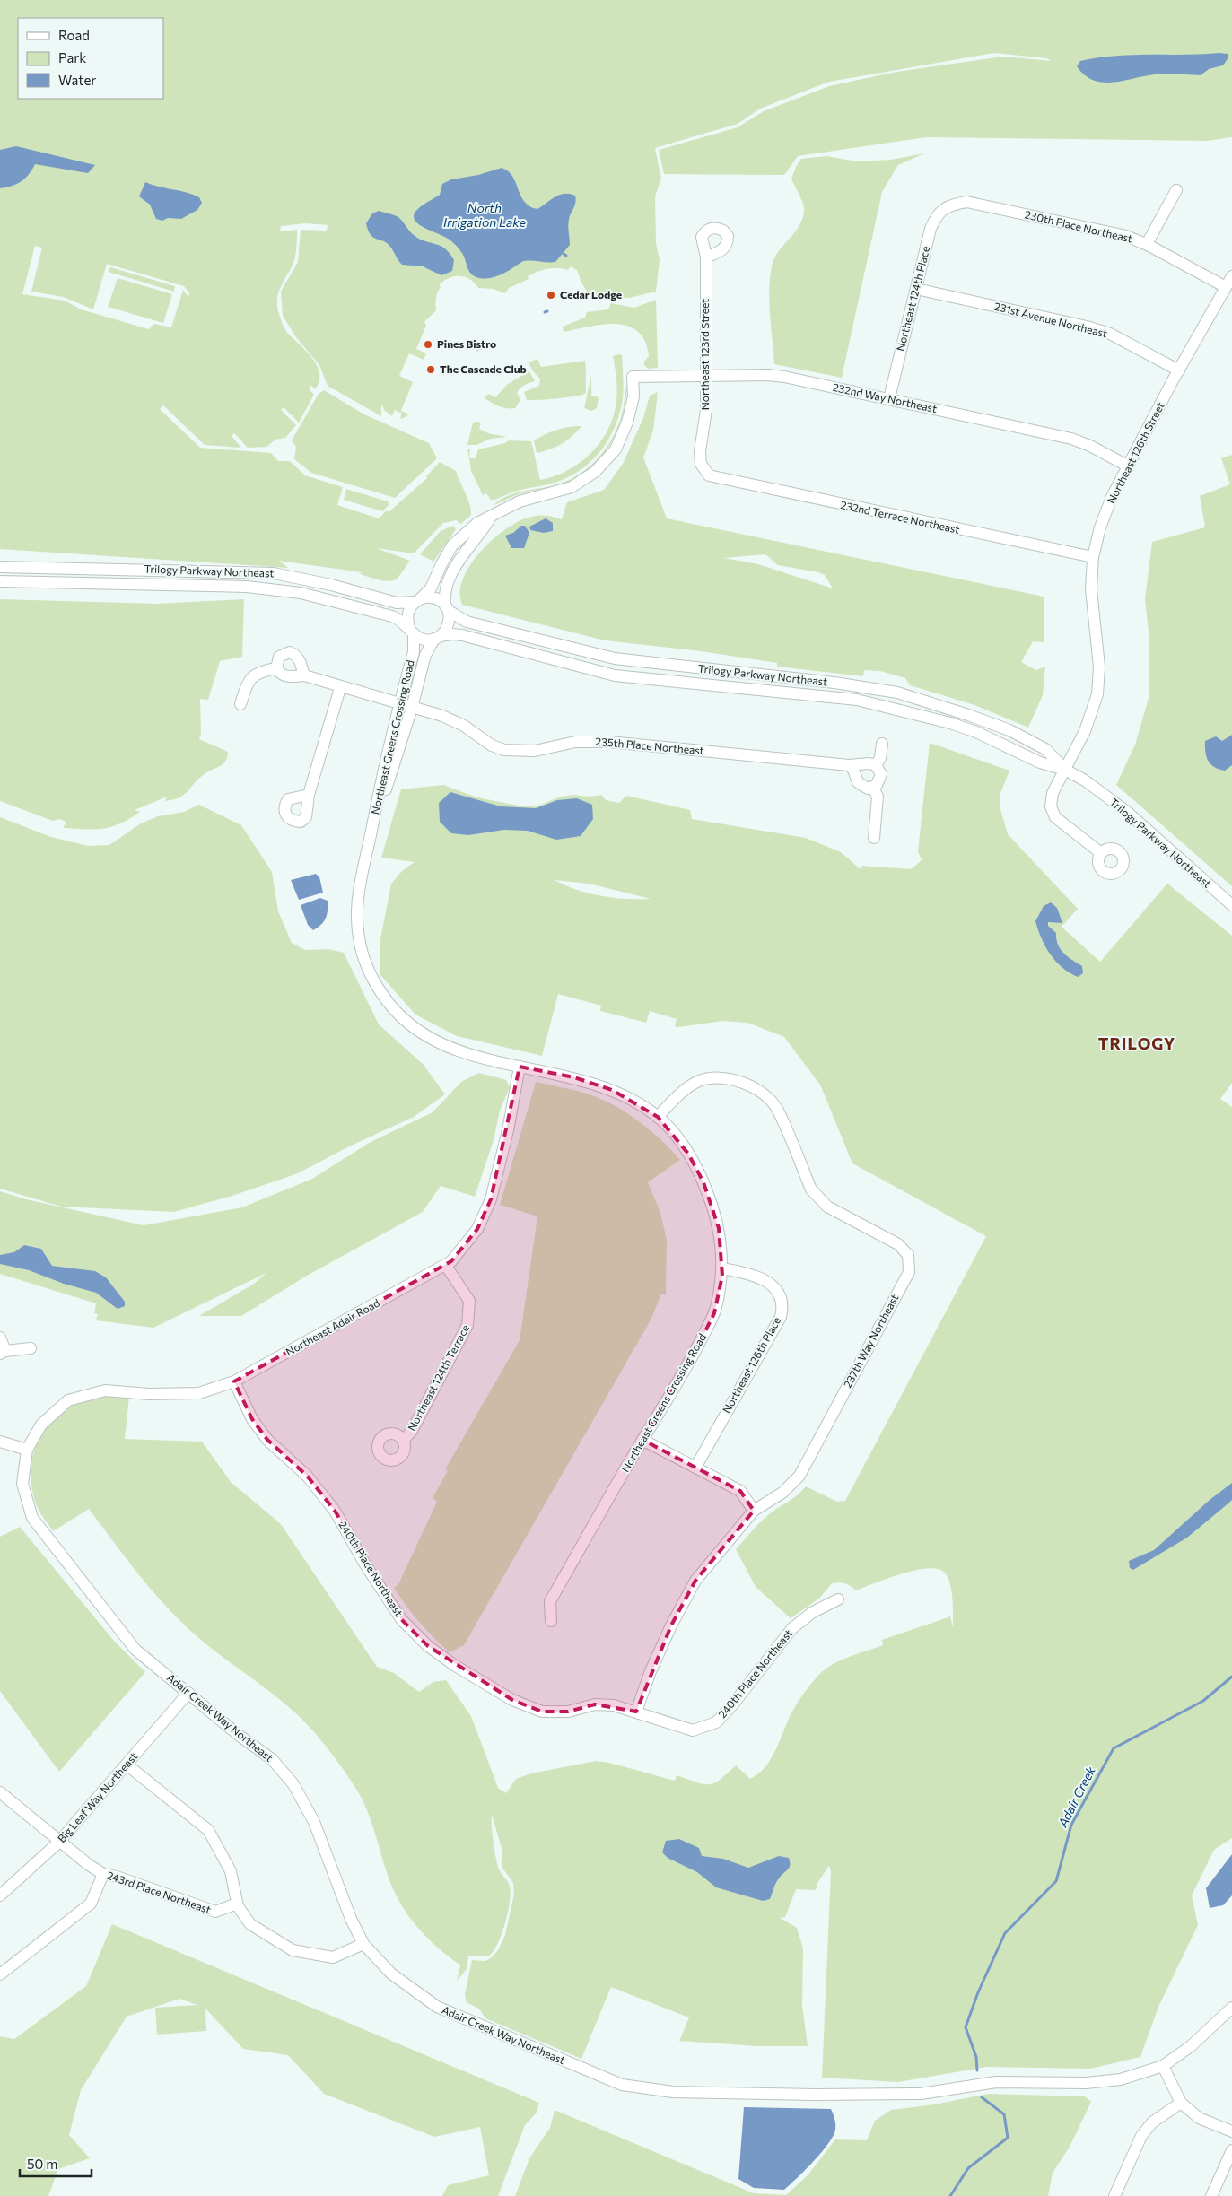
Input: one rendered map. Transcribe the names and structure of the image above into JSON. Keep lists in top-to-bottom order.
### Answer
{
  "streets": {
    "street": [
      "230th Place Northeast",
      "Northeast 124th Place",
      "231st Avenue Northeast",
      "Northeast 123rd Street",
      "232nd Way Northeast",
      "Northeast 126th Street",
      "232nd Terrace Northeast",
      "Trilogy Parkway Northeast",
      "Northeast Greens Crossing Road",
      "235th Place Northeast",
      "Northeast Adair Road",
      "237th Way Northeast",
      "Northeast 126th Place",
      "Northeast 124th Terrace",
      "240th Place Northeast",
      "Adair Creek Way Northeast",
      "Big Leaf Way Northeast",
      "243rd Place Northeast"
    ]
  },
  "crossings": [
    ["230th Place Northeast", "Northeast 124th Place"],
    ["230th Place Northeast", "Northeast 126th Street"],
    ["Northeast 124th Place", "231st Avenue Northeast"],
    ["Northeast 124th Place", "232nd Way Northeast"],
    ["231st Avenue Northeast", "Northeast 126th Street"],
    ["Northeast 123rd Street", "232nd Way Northeast"],
    ["Northeast 123rd Street", "232nd Terrace Northeast"],
    ["232nd Way Northeast", "Northeast 126th Street"],
    ["Northeast 126th Street", "232nd Terrace Northeast"],
    ["Northeast 126th Street", "Trilogy Parkway Northeast"],
    ["Trilogy Parkway Northeast", "Northeast Greens Crossing Road"],
    ["Northeast Greens Crossing Road", "235th Place Northeast"],
    ["Northeast Greens Crossing Road", "Northeast Adair Road"],
    ["Northeast Greens Crossing Road", "237th Way Northeast"],
    ["Northeast Greens Crossing Road", "Northeast 126th Place"],
    ["Northeast Adair Road", "Northeast 124th Terrace"],
    ["Northeast Adair Road", "240th Place Northeast"],
    ["Northeast Adair Road", "Adair Creek Way Northeast"],
    ["237th Way Northeast", "240th Place Northeast"],
    ["Adair Creek Way Northeast", "Big Leaf Way Northeast"],
    ["Big Leaf Way Northeast", "243rd Place Northeast"]
  ],
  "districts": ["TRILOGY"],
  "water": ["North Irrigation Lake", "Adair Creek"],
  "places": ["Cedar Lodge", "Pines Bistro", "The Cascade Club"],
  "legend": ["Road", "Park", "Water"],
  "scale_bar": "50 m"
}
